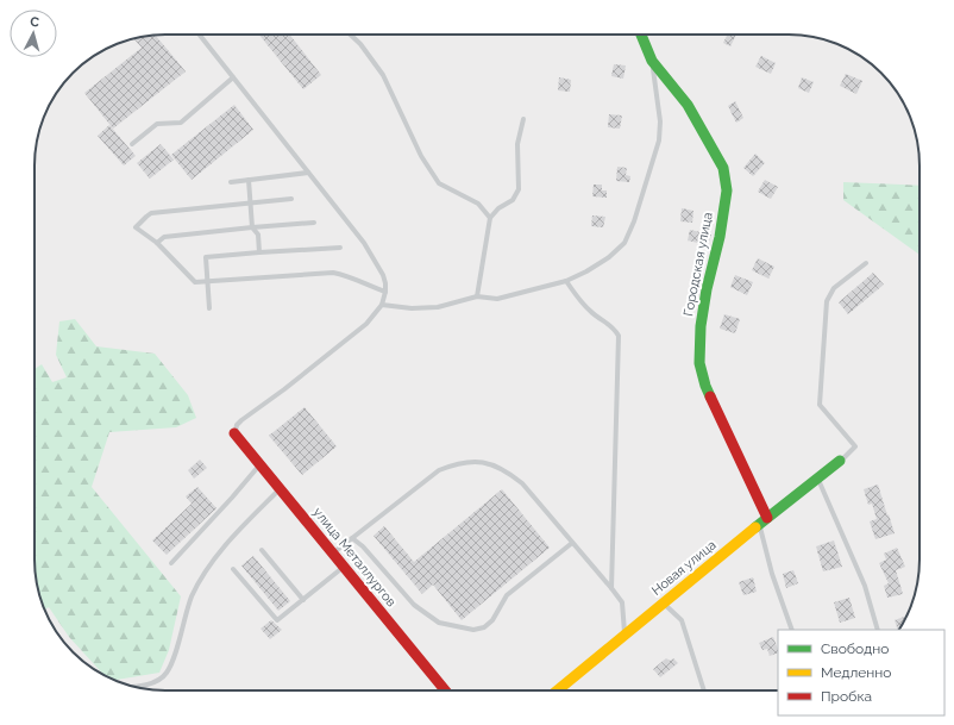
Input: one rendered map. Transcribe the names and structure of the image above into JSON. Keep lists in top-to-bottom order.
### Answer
{
  "streets": {
    "street": ["Городская улица", "улица Металлургов", "Новая улица"]
  },
  "crossings": [
    ["Городская улица", "Новая улица"]
  ],
  "legend": ["Свободно", "Медленно", "Пробка"],
  "north": "top"
}
